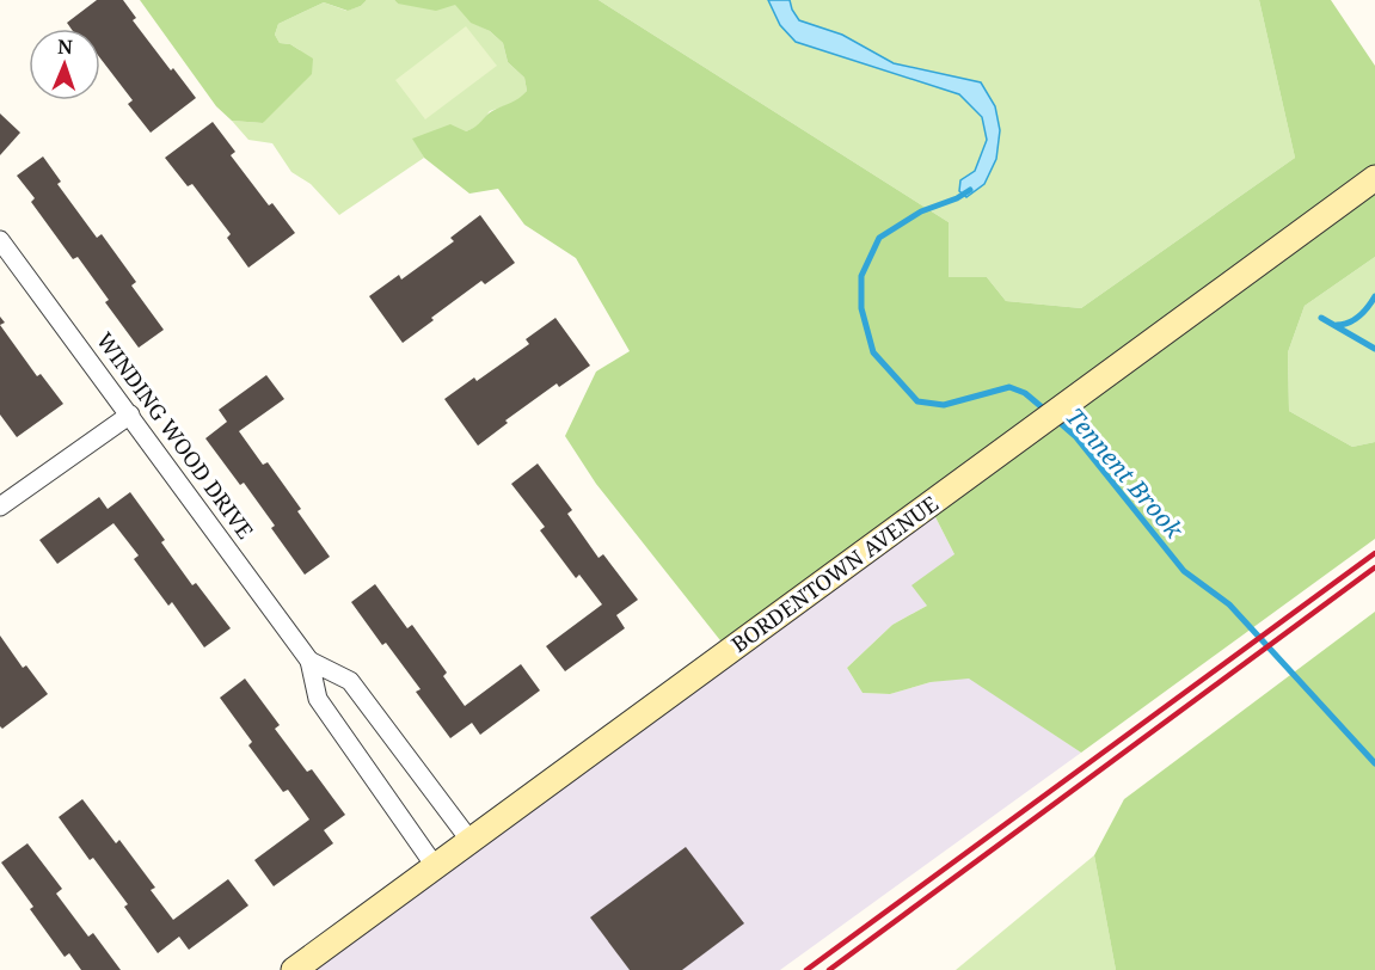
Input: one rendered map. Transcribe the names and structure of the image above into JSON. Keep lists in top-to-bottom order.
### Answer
{
  "streets": {
    "main road": ["BORDENTOWN AVENUE"],
    "street": ["WINDING WOOD DRIVE"]
  },
  "crossings": [
    ["WINDING WOOD DRIVE", "BORDENTOWN AVENUE"]
  ],
  "water": ["Tennent Brook"],
  "north": "top"
}
